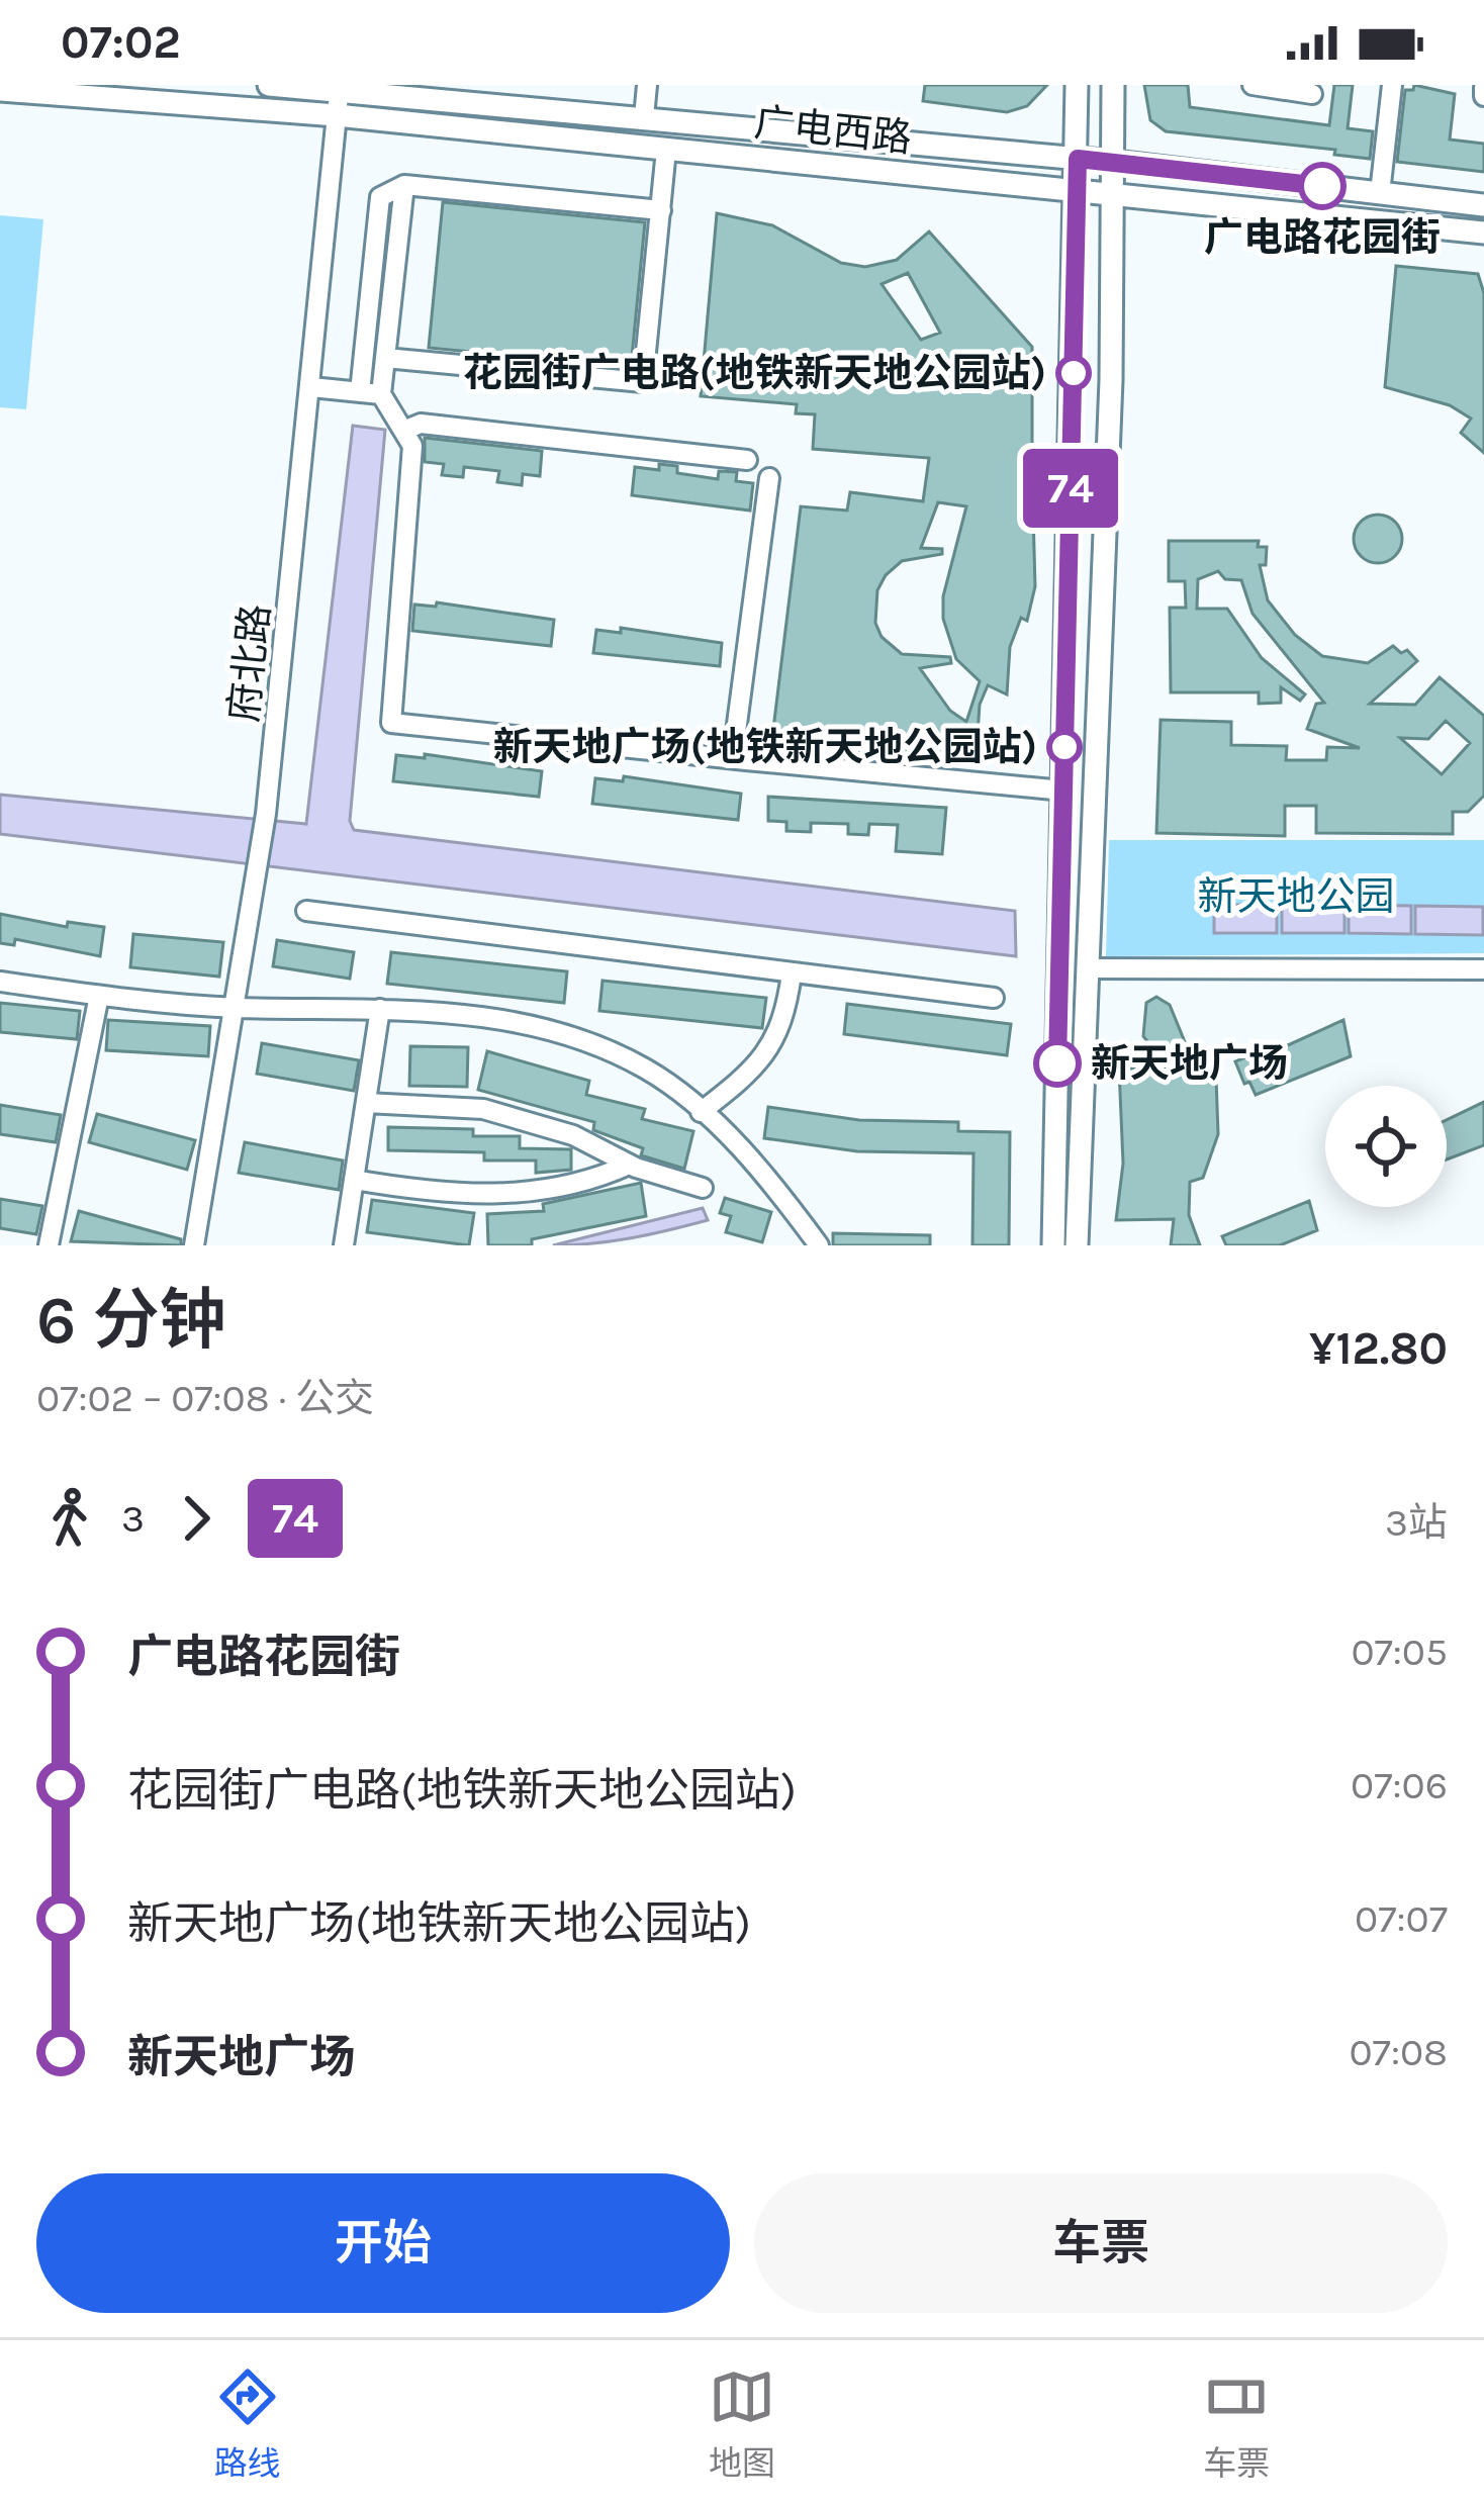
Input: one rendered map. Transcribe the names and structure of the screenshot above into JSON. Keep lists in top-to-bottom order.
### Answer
{
  "streets": {
    "main road": ["广电西路"],
    "street": ["府北路"]
  },
  "crossings": [
    ["广电西路", "府北路"]
  ],
  "parks": ["新天地公园"],
  "places": [
    "广电路花园街",
    "花园街广电路(地铁新天地公园站)",
    "新天地广场(地铁新天地公园站)",
    "新天地广场"
  ],
  "lines": ["bus line 74"],
  "page": {
    "status": "07:02",
    "on_map": "74",
    "heading": ["6 分钟", "07:02 – 07:08 · 公交", "¥12.80"],
    "legs": ["3", "74", "3站"],
    "list": [
      {
        "name": "广电路花园街",
        "value": "07:05"
      },
      {
        "name": "花园街广电路(地铁新天地公园站)",
        "value": "07:06"
      },
      {
        "name": "新天地广场(地铁新天地公园站)",
        "value": "07:07"
      },
      {
        "name": "新天地广场",
        "value": "07:08"
      }
    ],
    "buttons": ["开始", "车票"],
    "tabs": ["路线", "地图", "车票"]
  }
}
